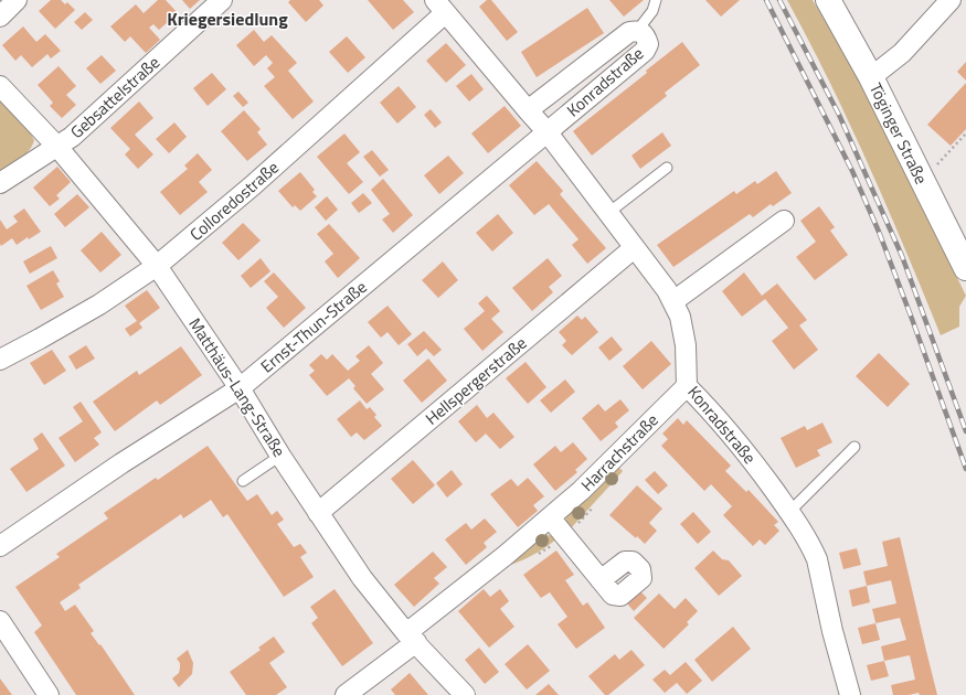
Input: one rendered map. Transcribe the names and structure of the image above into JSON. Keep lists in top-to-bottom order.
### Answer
{
  "streets": {
    "street": [
      "Konradstraße",
      "Gebsattelstraße",
      "Töginger Straße",
      "Colloredostraße",
      "Ernst-Thun-Straße",
      "Hellspergerstraße",
      "Matthäus-Lang-Straße",
      "Harrachstraße"
    ]
  },
  "crossings": [
    ["Konradstraße", "Colloredostraße"],
    ["Konradstraße", "Ernst-Thun-Straße"],
    ["Konradstraße", "Hellspergerstraße"],
    ["Konradstraße", "Harrachstraße"],
    ["Gebsattelstraße", "Matthäus-Lang-Straße"],
    ["Colloredostraße", "Matthäus-Lang-Straße"],
    ["Ernst-Thun-Straße", "Matthäus-Lang-Straße"],
    ["Hellspergerstraße", "Matthäus-Lang-Straße"],
    ["Matthäus-Lang-Straße", "Harrachstraße"]
  ],
  "districts": ["Kriegersiedlung"]
}
